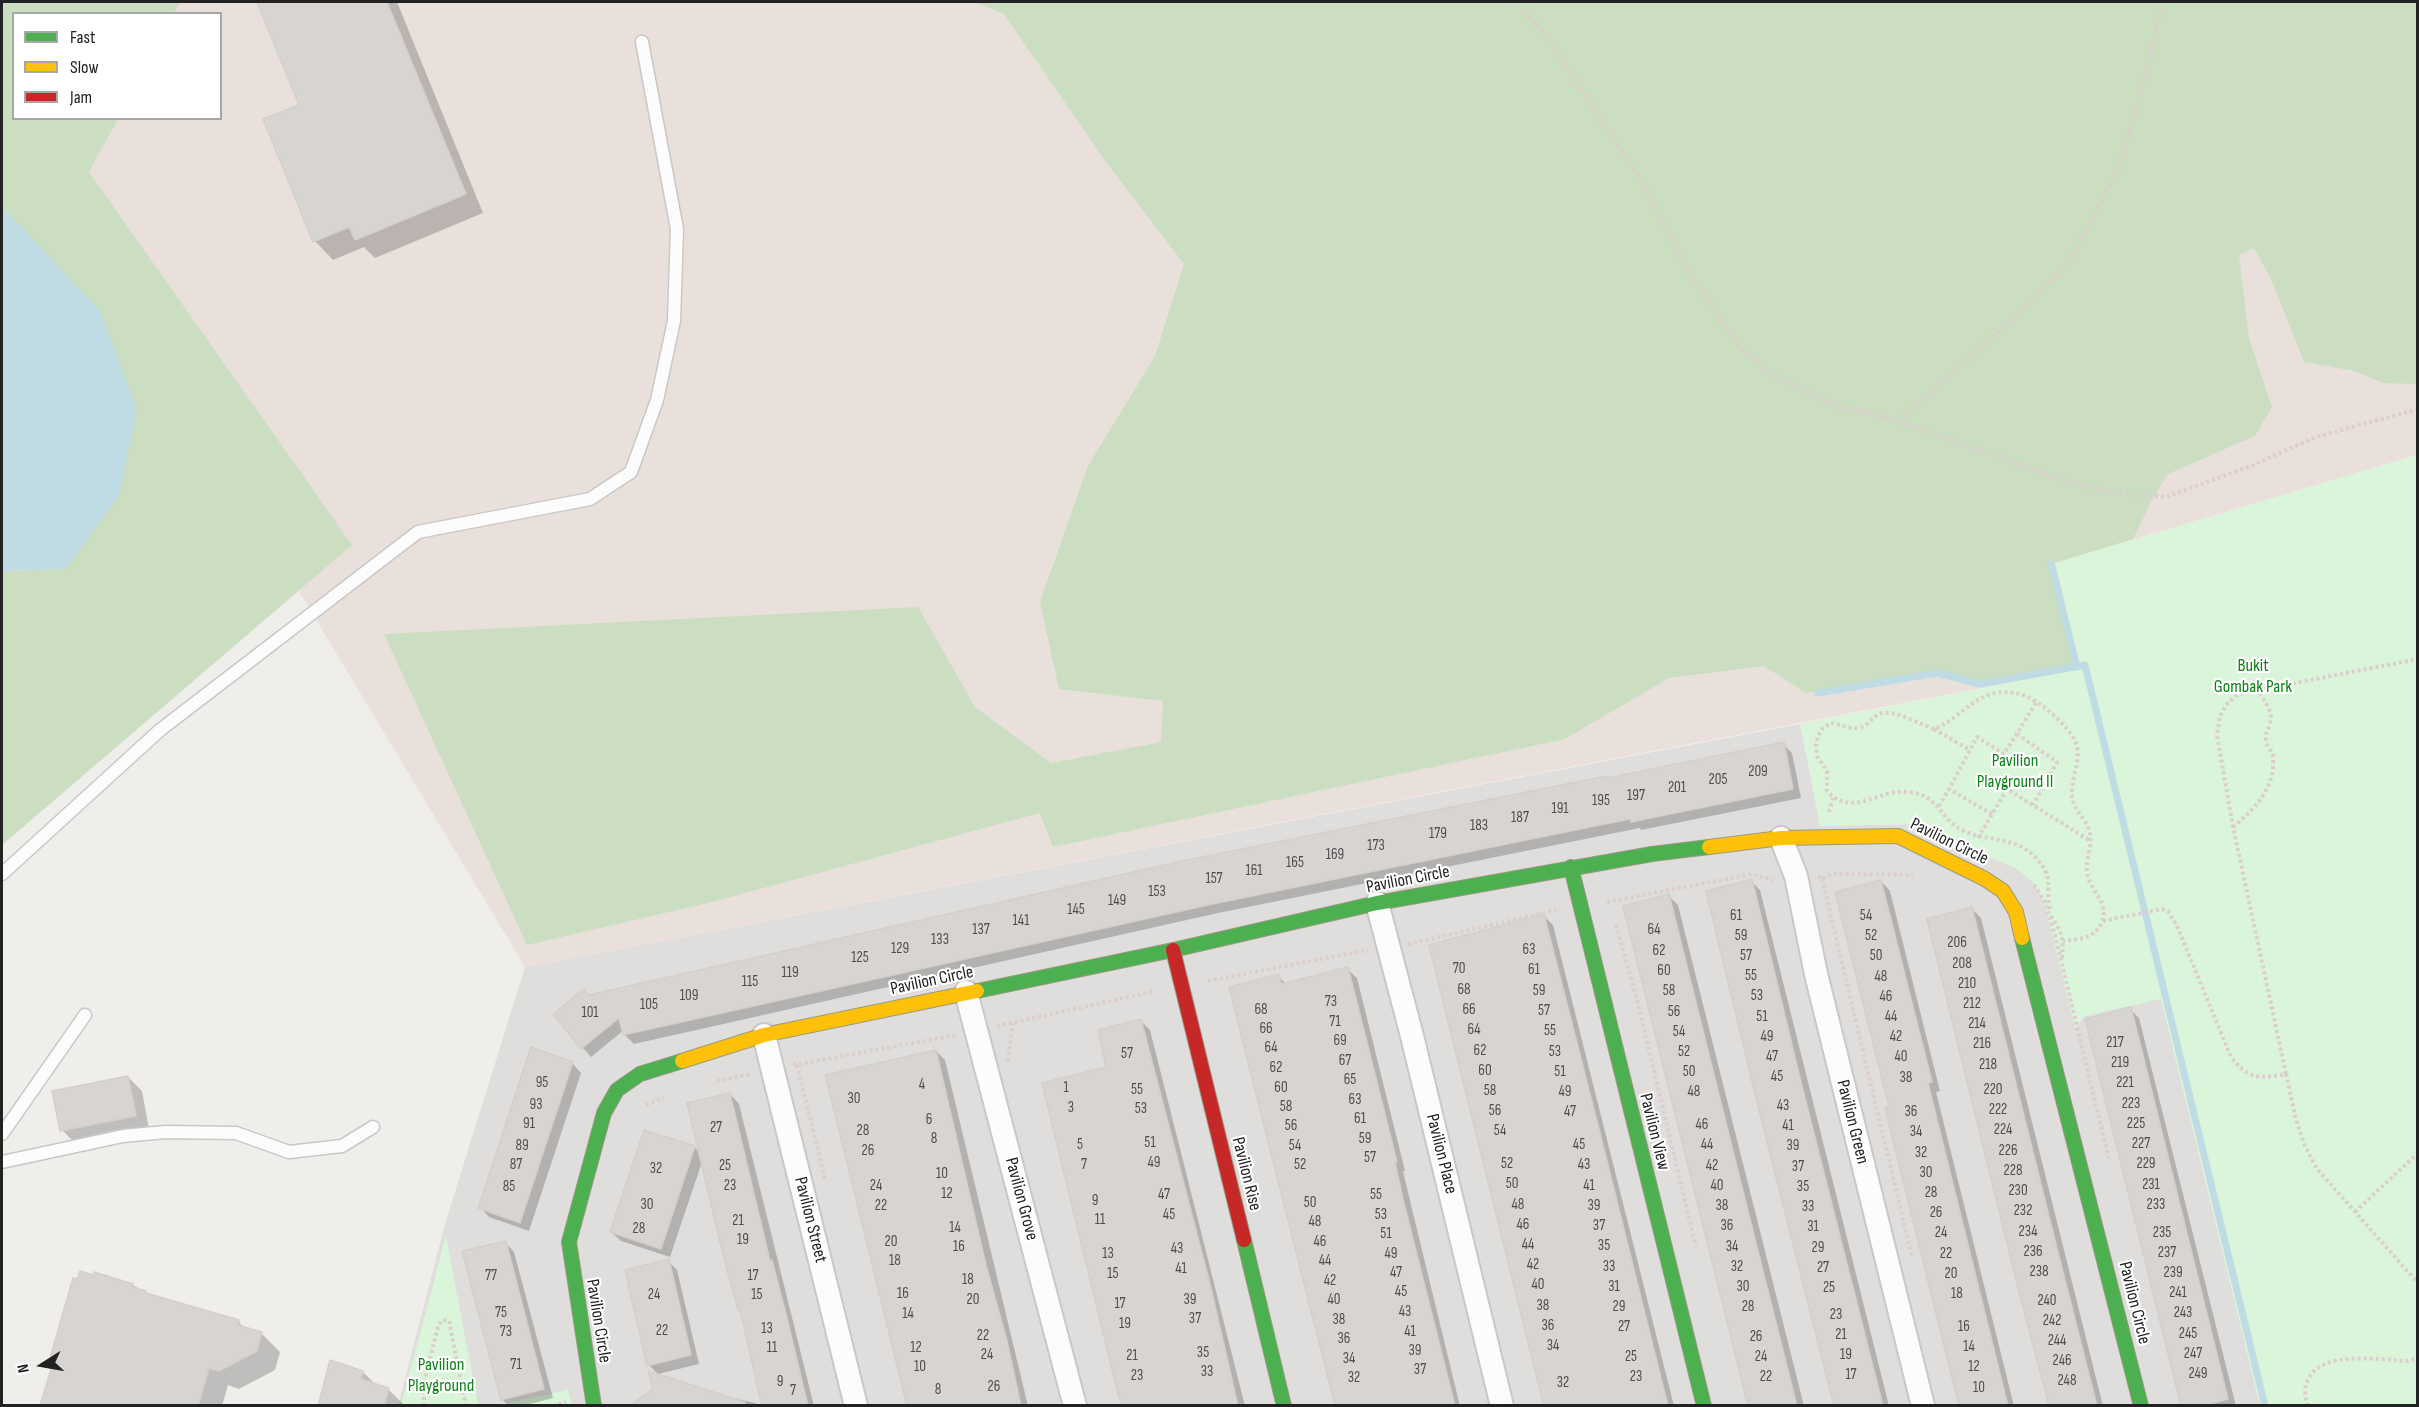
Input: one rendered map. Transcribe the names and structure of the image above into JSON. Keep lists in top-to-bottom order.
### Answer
{
  "streets": {
    "street": [
      "Pavilion Circle",
      "Pavilion Green",
      "Pavilion View",
      "Pavilion Place",
      "Pavilion Rise",
      "Pavilion Grove",
      "Pavilion Street"
    ]
  },
  "crossings": [
    ["Pavilion Circle", "Pavilion Green"],
    ["Pavilion Circle", "Pavilion View"],
    ["Pavilion Circle", "Pavilion Place"],
    ["Pavilion Circle", "Pavilion Rise"],
    ["Pavilion Circle", "Pavilion Grove"],
    ["Pavilion Circle", "Pavilion Street"]
  ],
  "parks": ["Bukit Gombak Park", "Pavilion Playground II", "Pavilion Playground"],
  "house_numbers": [
    "209",
    "205",
    "201",
    "197",
    "195",
    "191",
    "187",
    "183",
    "179",
    "173",
    "169",
    "165",
    "161",
    "157",
    "153",
    "149",
    "145",
    "61",
    "54",
    "141",
    "137",
    "64",
    "59",
    "52",
    "133",
    "206",
    "129",
    "63",
    "62",
    "57",
    "50",
    "125",
    "208",
    "70",
    "61",
    "60",
    "119",
    "55",
    "48",
    "115",
    "210",
    "68",
    "59",
    "58",
    "109",
    "53",
    "46",
    "73",
    "212",
    "105",
    "68",
    "66",
    "57",
    "56",
    "101",
    "51",
    "44",
    "71",
    "214",
    "66",
    "64",
    "55",
    "54",
    "49",
    "42",
    "69",
    "217",
    "216",
    "64",
    "62",
    "53",
    "52",
    "57",
    "47",
    "40",
    "67",
    "219",
    "218",
    "62",
    "60",
    "51",
    "50",
    "45",
    "38",
    "65",
    "95",
    "221",
    "4",
    "1",
    "60",
    "55",
    "220",
    "58",
    "49",
    "48",
    "30",
    "63",
    "223",
    "93",
    "43",
    "58",
    "3",
    "53",
    "222",
    "56",
    "47",
    "36",
    "61",
    "6",
    "91",
    "225",
    "46",
    "56",
    "41",
    "27",
    "224",
    "28",
    "54",
    "34",
    "8",
    "59",
    "51",
    "227",
    "5",
    "45",
    "44",
    "89",
    "54",
    "39",
    "26",
    "226",
    "32",
    "57",
    "49",
    "52",
    "229",
    "87",
    "7",
    "52",
    "43",
    "25",
    "42",
    "37",
    "32",
    "228",
    "30",
    "10",
    "50",
    "231",
    "23",
    "24",
    "41",
    "40",
    "85",
    "35",
    "230",
    "28",
    "12",
    "47",
    "55",
    "9",
    "50",
    "30",
    "48",
    "233",
    "22",
    "39",
    "38",
    "33",
    "232",
    "26",
    "45",
    "53",
    "11",
    "21",
    "48",
    "46",
    "37",
    "36",
    "31",
    "14",
    "28",
    "234",
    "24",
    "235",
    "51",
    "19",
    "20",
    "46",
    "44",
    "35",
    "16",
    "34",
    "29",
    "43",
    "236",
    "237",
    "13",
    "49",
    "22",
    "18",
    "44",
    "42",
    "33",
    "32",
    "27",
    "41",
    "238",
    "47",
    "239",
    "15",
    "20",
    "77",
    "17",
    "18",
    "42",
    "40",
    "31",
    "30",
    "25",
    "45",
    "241",
    "16",
    "18",
    "24",
    "15",
    "20",
    "39",
    "40",
    "240",
    "17",
    "38",
    "29",
    "28",
    "43",
    "75",
    "243",
    "14",
    "23",
    "37",
    "38",
    "242",
    "19",
    "36",
    "27",
    "16",
    "13",
    "22",
    "73",
    "41",
    "245",
    "21",
    "22",
    "26",
    "36",
    "244",
    "34",
    "14",
    "11",
    "12",
    "39",
    "35",
    "247",
    "24",
    "19",
    "21",
    "25",
    "24",
    "34",
    "246",
    "71",
    "10",
    "12",
    "37",
    "33",
    "249",
    "17",
    "23",
    "23",
    "22",
    "32",
    "248",
    "9",
    "32",
    "26",
    "10",
    "8",
    "7"
  ],
  "legend": ["Fast", "Slow", "Jam"],
  "north": "left"
}
